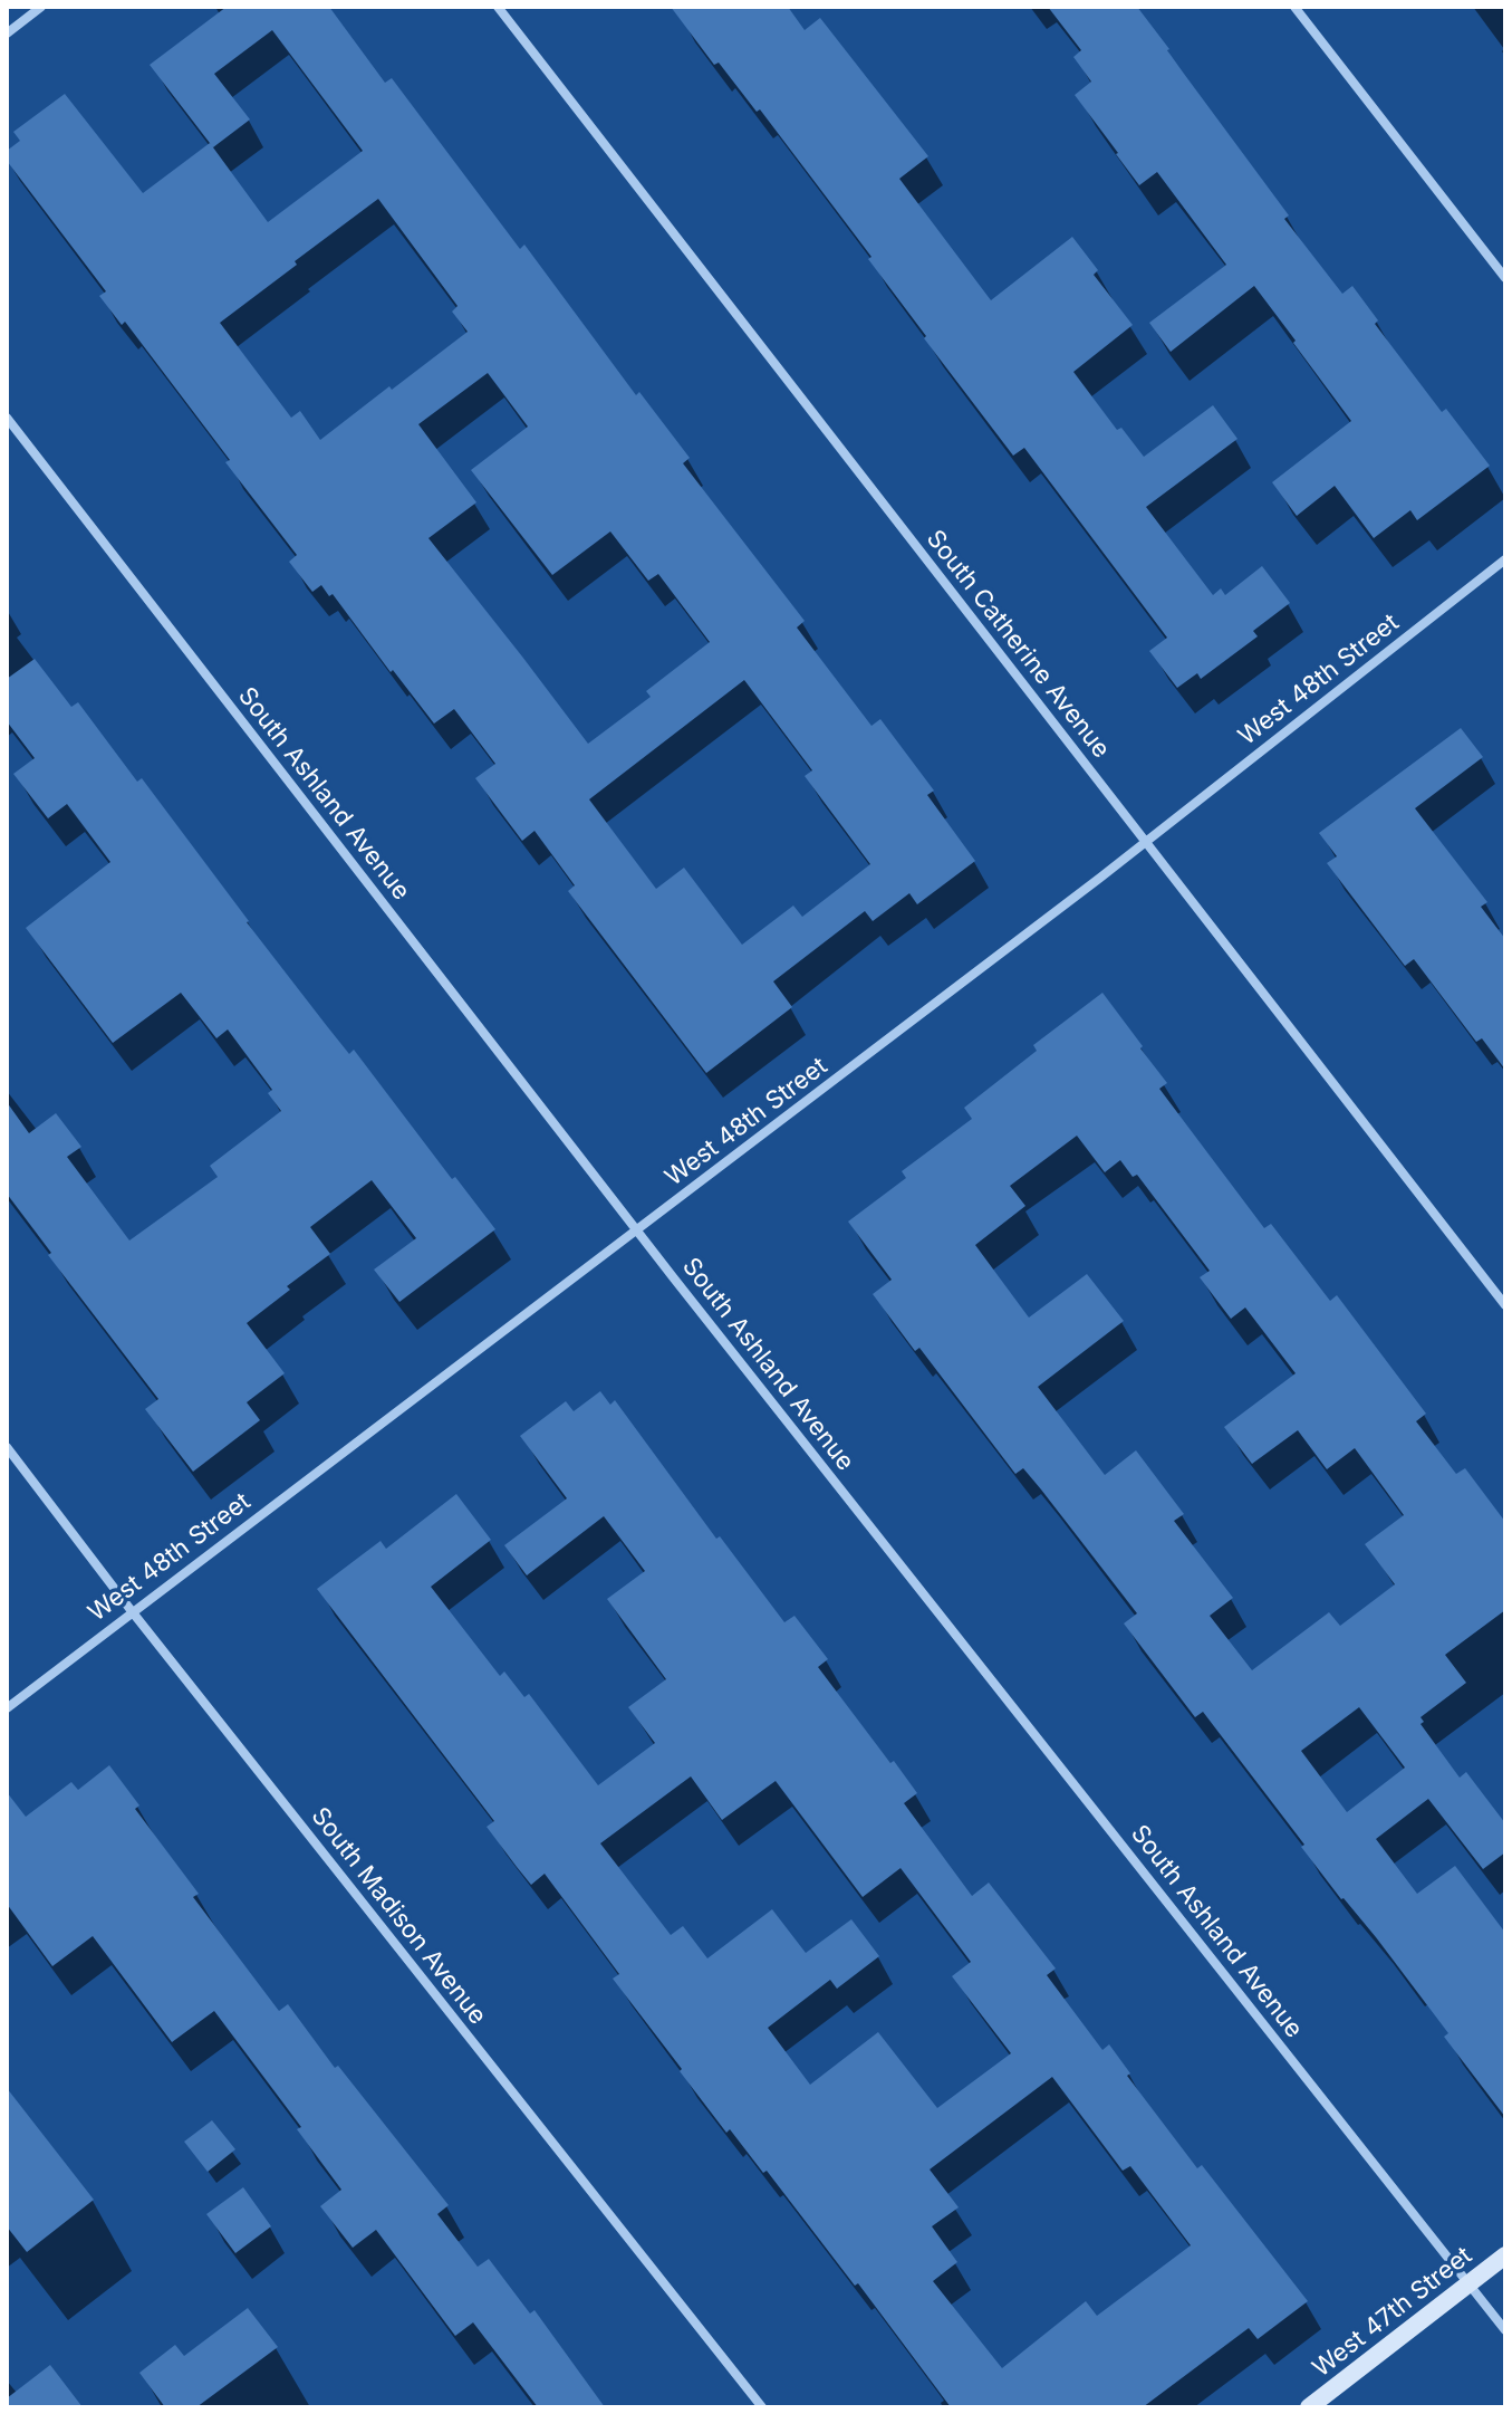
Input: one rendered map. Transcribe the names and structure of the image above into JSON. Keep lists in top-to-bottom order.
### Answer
{
  "streets": {
    "main road": ["West 47th Street"],
    "street": [
      "South Catherine Avenue",
      "West 48th Street",
      "South Ashland Avenue",
      "South Madison Avenue"
    ]
  },
  "crossings": [
    ["South Catherine Avenue", "West 48th Street"],
    ["West 48th Street", "South Ashland Avenue"],
    ["West 48th Street", "South Madison Avenue"],
    ["South Ashland Avenue", "West 47th Street"]
  ]
}
